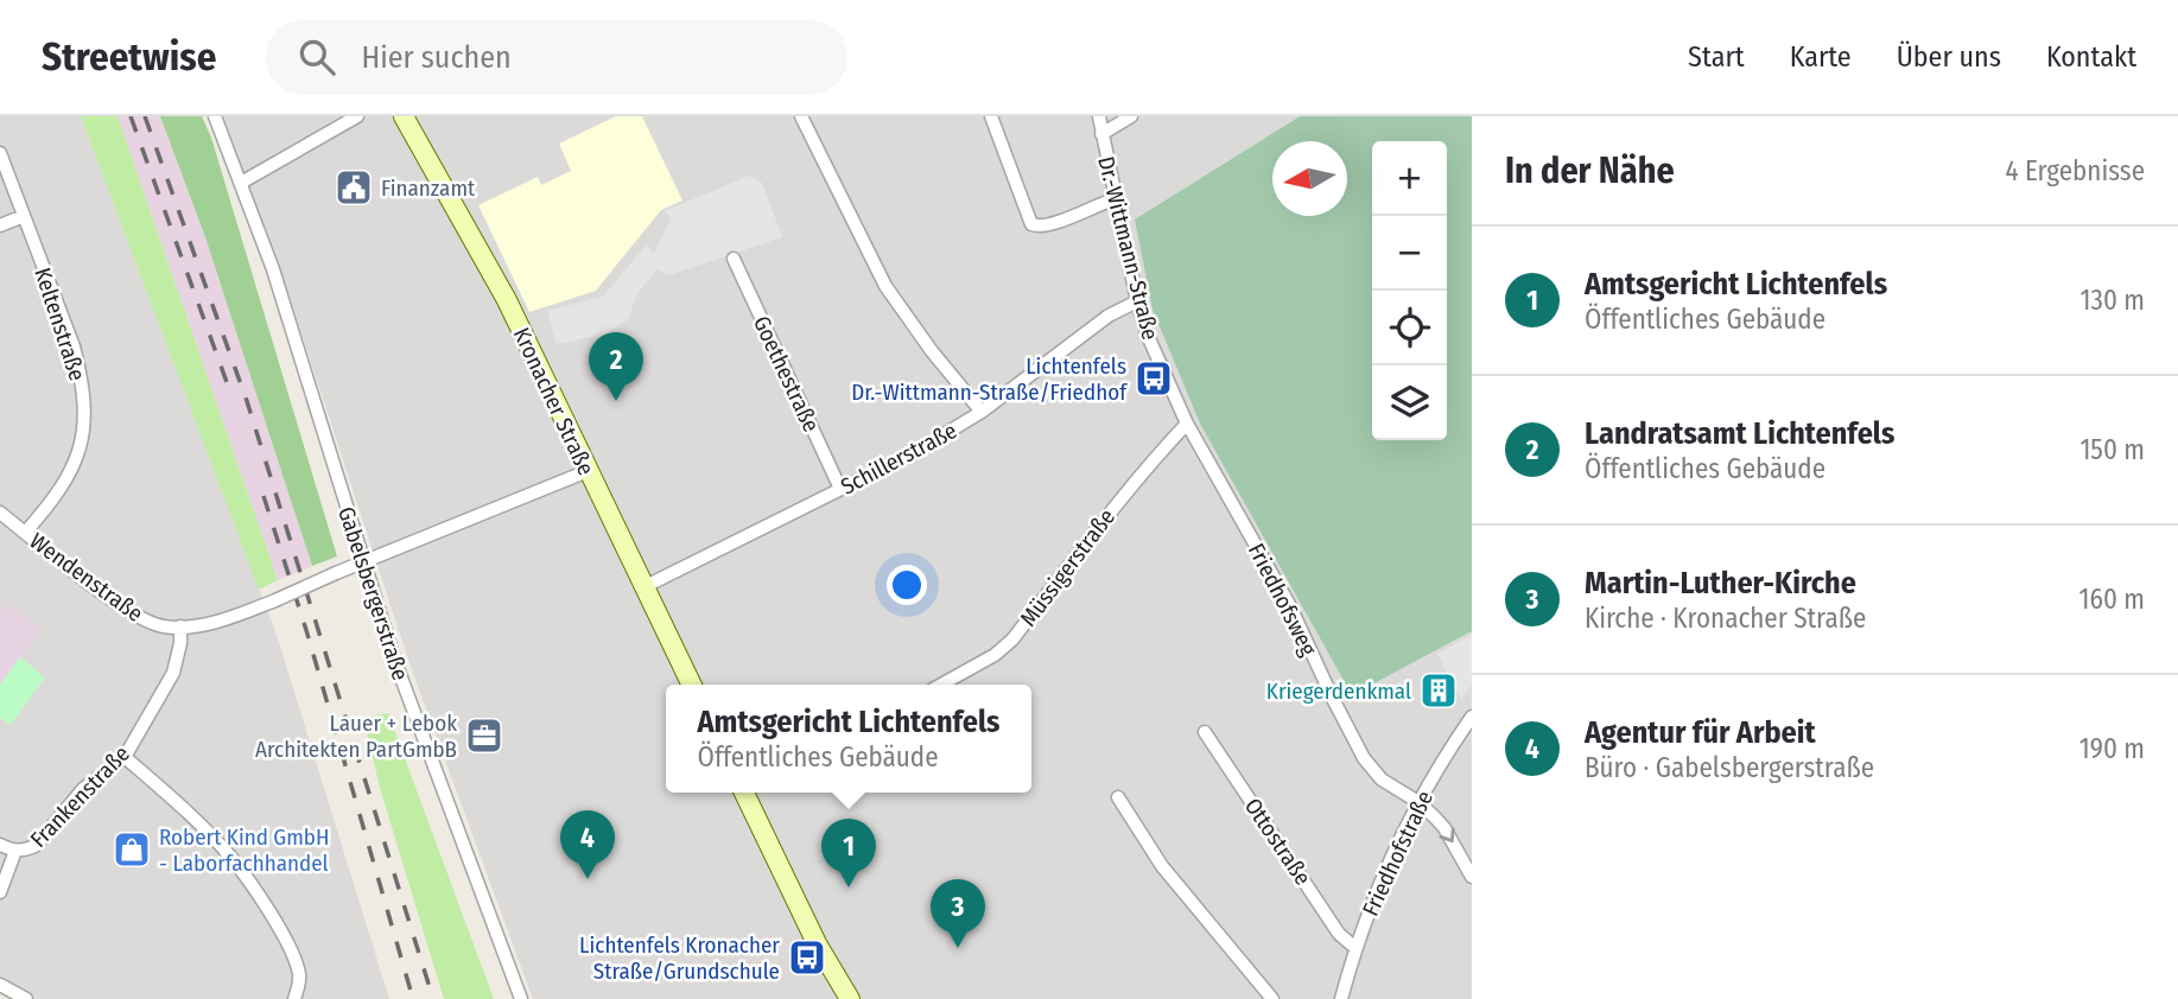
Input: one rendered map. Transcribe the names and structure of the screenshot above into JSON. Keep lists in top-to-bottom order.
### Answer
{
  "streets": {
    "street": [
      "Dr.-Wittmann-Straße",
      "Keltenstraße",
      "Goethestraße",
      "Kronacher Straße",
      "Schillerstraße",
      "Müssigerstraße",
      "Wendenstraße",
      "Gabelsbergerstraße",
      "Friedhofsweg",
      "Frankenstraße",
      "Ottostraße",
      "Friedhofstraße"
    ]
  },
  "crossings": [
    ["Dr.-Wittmann-Straße", "Schillerstraße"],
    ["Dr.-Wittmann-Straße", "Müssigerstraße"],
    ["Dr.-Wittmann-Straße", "Friedhofsweg"],
    ["Keltenstraße", "Wendenstraße"],
    ["Goethestraße", "Schillerstraße"],
    ["Kronacher Straße", "Schillerstraße"],
    ["Müssigerstraße", "Friedhofsweg"],
    ["Wendenstraße", "Gabelsbergerstraße"],
    ["Wendenstraße", "Frankenstraße"],
    ["Friedhofsweg", "Friedhofstraße"],
    ["Ottostraße", "Friedhofstraße"]
  ],
  "places": {
    "public building": ["Finanzamt"],
    "bus stop": ["Lichtenfels Dr.-Wittmann-Straße/Friedhof", "Lichtenfels Kronacher Straße/Grundschule"],
    "building": ["Kriegerdenkmal"],
    "office": ["Lauer + Lebok Architekten PartGmbB"],
    "shop": ["Robert Kind GmbH - Laborfachhandel"]
  },
  "north": "left",
  "page": {
    "header": "Streetwise",
    "search": "Hier suchen",
    "nav": [
      "Start",
      "Karte",
      "Über uns",
      "Kontakt"
    ],
    "heading": ["In der Nähe", "4 Ergebnisse"],
    "map_buttons": ["+", "−"],
    "list": [
      {
        "mark": "1",
        "name": "Amtsgericht Lichtenfels",
        "note": "Öffentliches Gebäude",
        "value": "130 m"
      },
      {
        "mark": "2",
        "name": "Landratsamt Lichtenfels",
        "note": "Öffentliches Gebäude",
        "value": "150 m"
      },
      {
        "mark": "3",
        "name": "Martin-Luther-Kirche",
        "note": "Kirche · Kronacher Straße",
        "value": "160 m"
      },
      {
        "mark": "4",
        "name": "Agentur für Arbeit",
        "note": "Büro · Gabelsbergerstraße",
        "value": "190 m"
      }
    ],
    "pins": [
      "2",
      "4",
      "1",
      "3"
    ],
    "popup": ["Amtsgericht Lichtenfels", "Öffentliches Gebäude"]
  }
}
